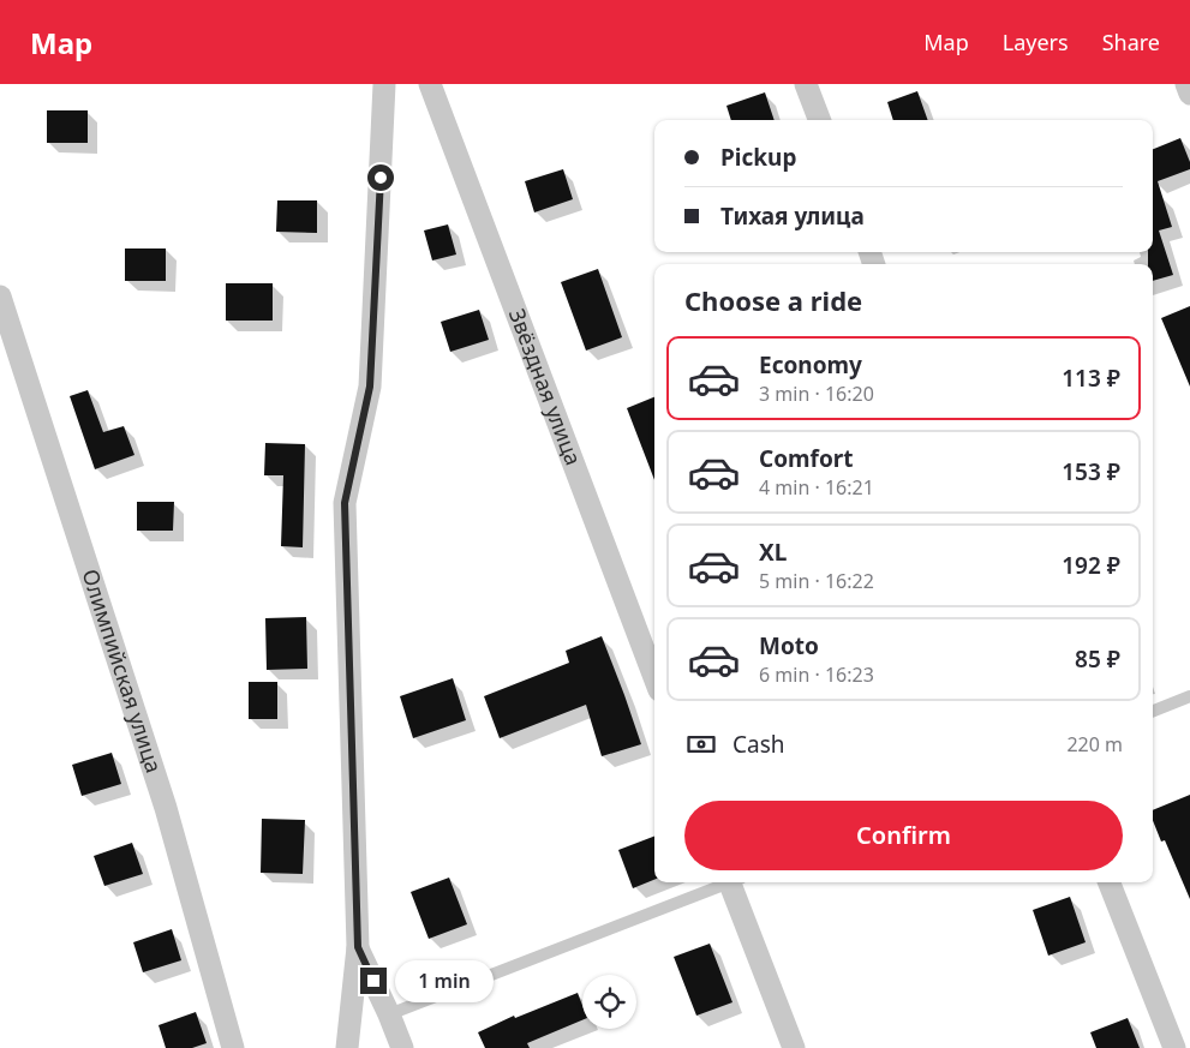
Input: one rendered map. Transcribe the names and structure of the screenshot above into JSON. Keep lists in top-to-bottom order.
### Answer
{
  "streets": {
    "street": ["Звёздная улица", "Олимпийская улица"]
  },
  "page": {
    "header": "Map",
    "nav": ["Map", "Layers", "Share"],
    "banner": ["Pickup", "Тихая улица"],
    "heading": "Choose a ride",
    "list": [
      {
        "name": "Economy",
        "note": "3 min · 16:20",
        "value": "113 ₽"
      },
      {
        "name": "Comfort",
        "note": "4 min · 16:21",
        "value": "153 ₽"
      },
      {
        "name": "XL",
        "note": "5 min · 16:22",
        "value": "192 ₽"
      },
      {
        "name": "Moto",
        "note": "6 min · 16:23",
        "value": "85 ₽"
      }
    ],
    "pay": ["Cash", "220 m"],
    "buttons": "Confirm",
    "bubble": "1 min"
  }
}
